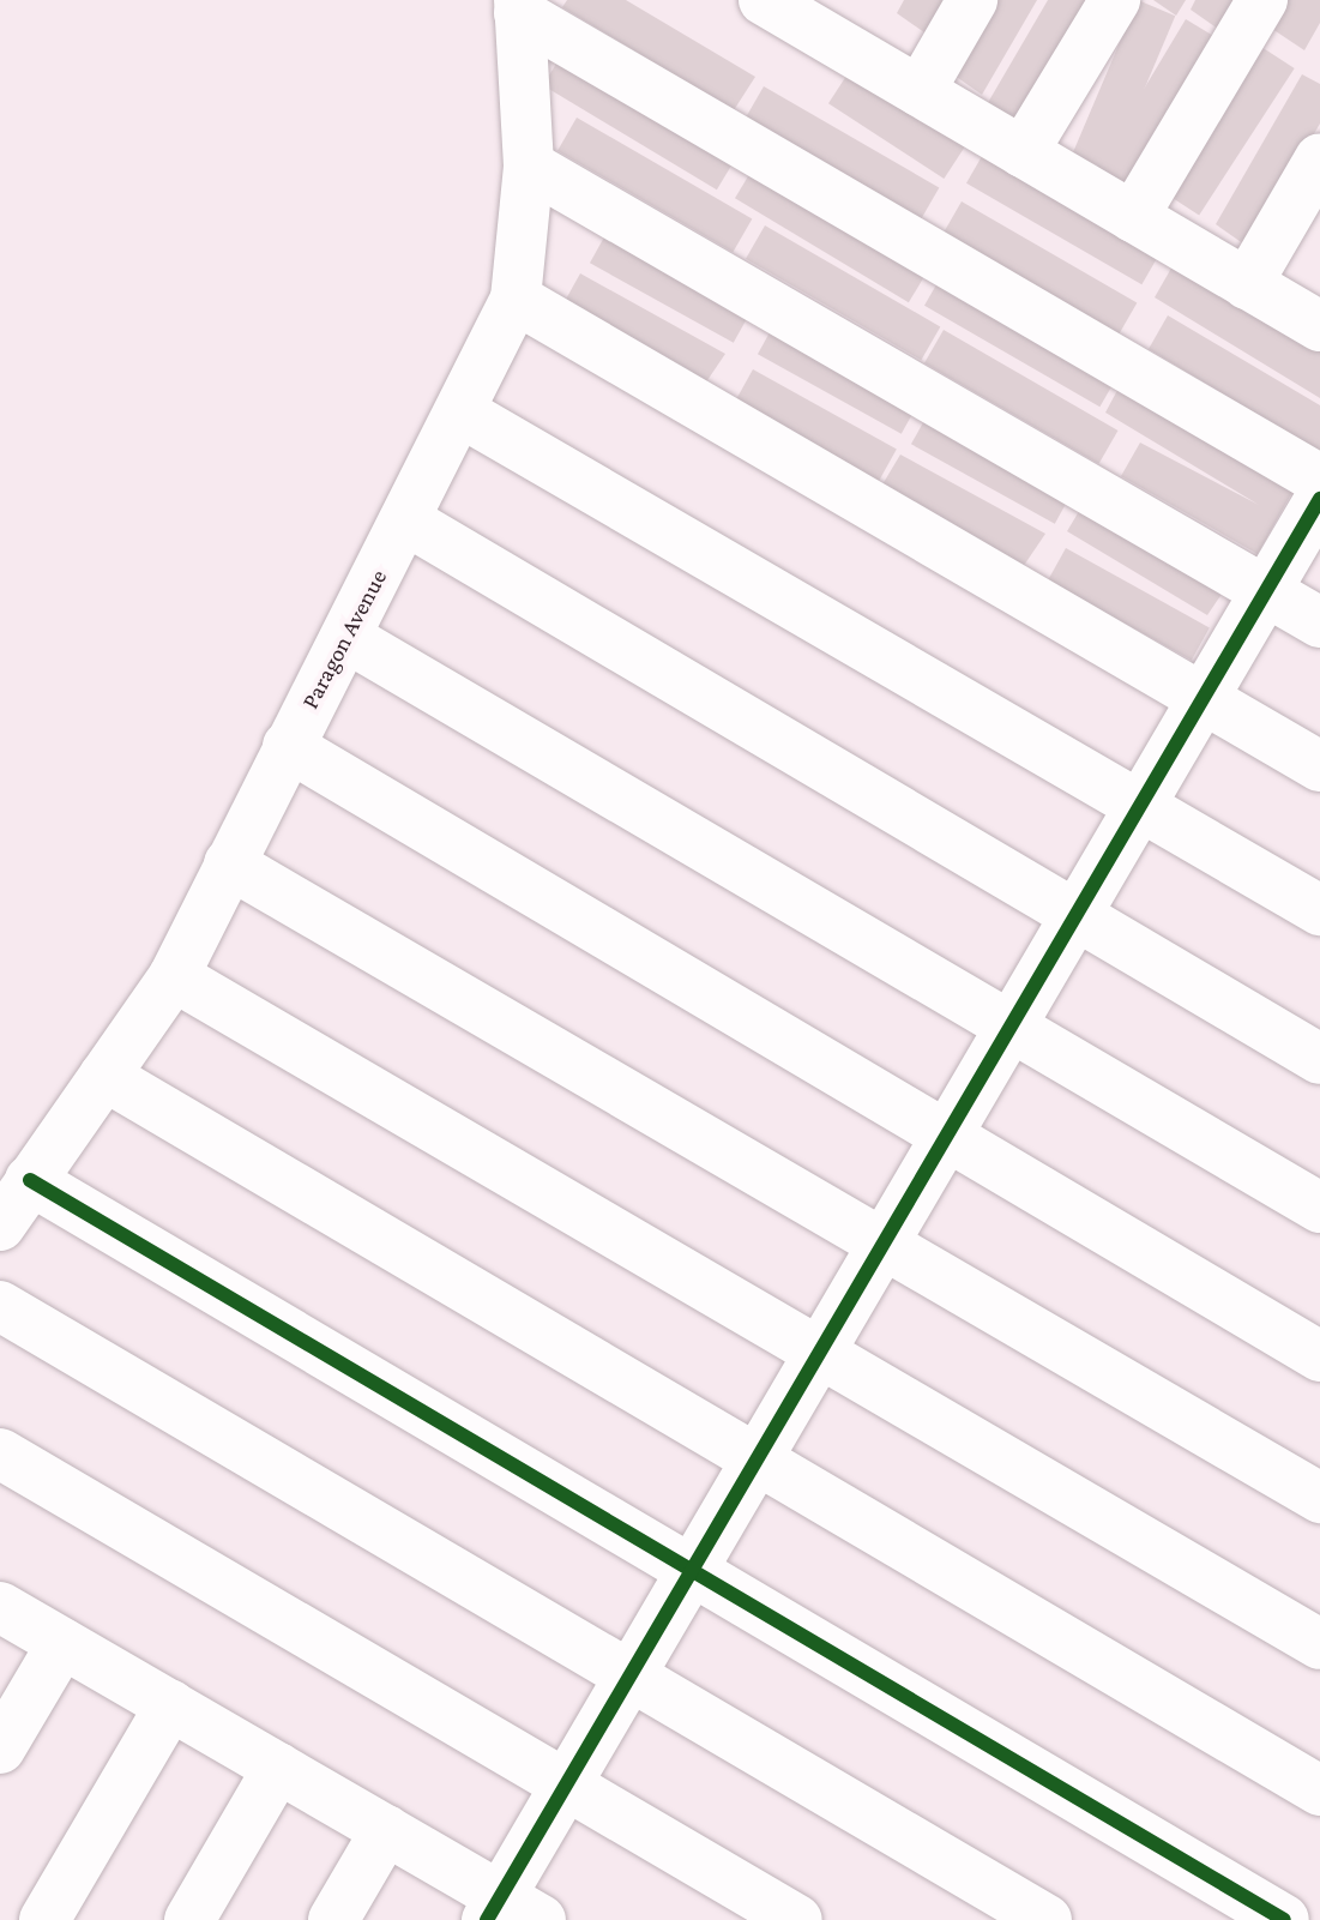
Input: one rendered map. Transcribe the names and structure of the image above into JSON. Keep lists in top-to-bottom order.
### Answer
{
  "streets": {
    "street": ["Paragon Avenue"]
  }
}
